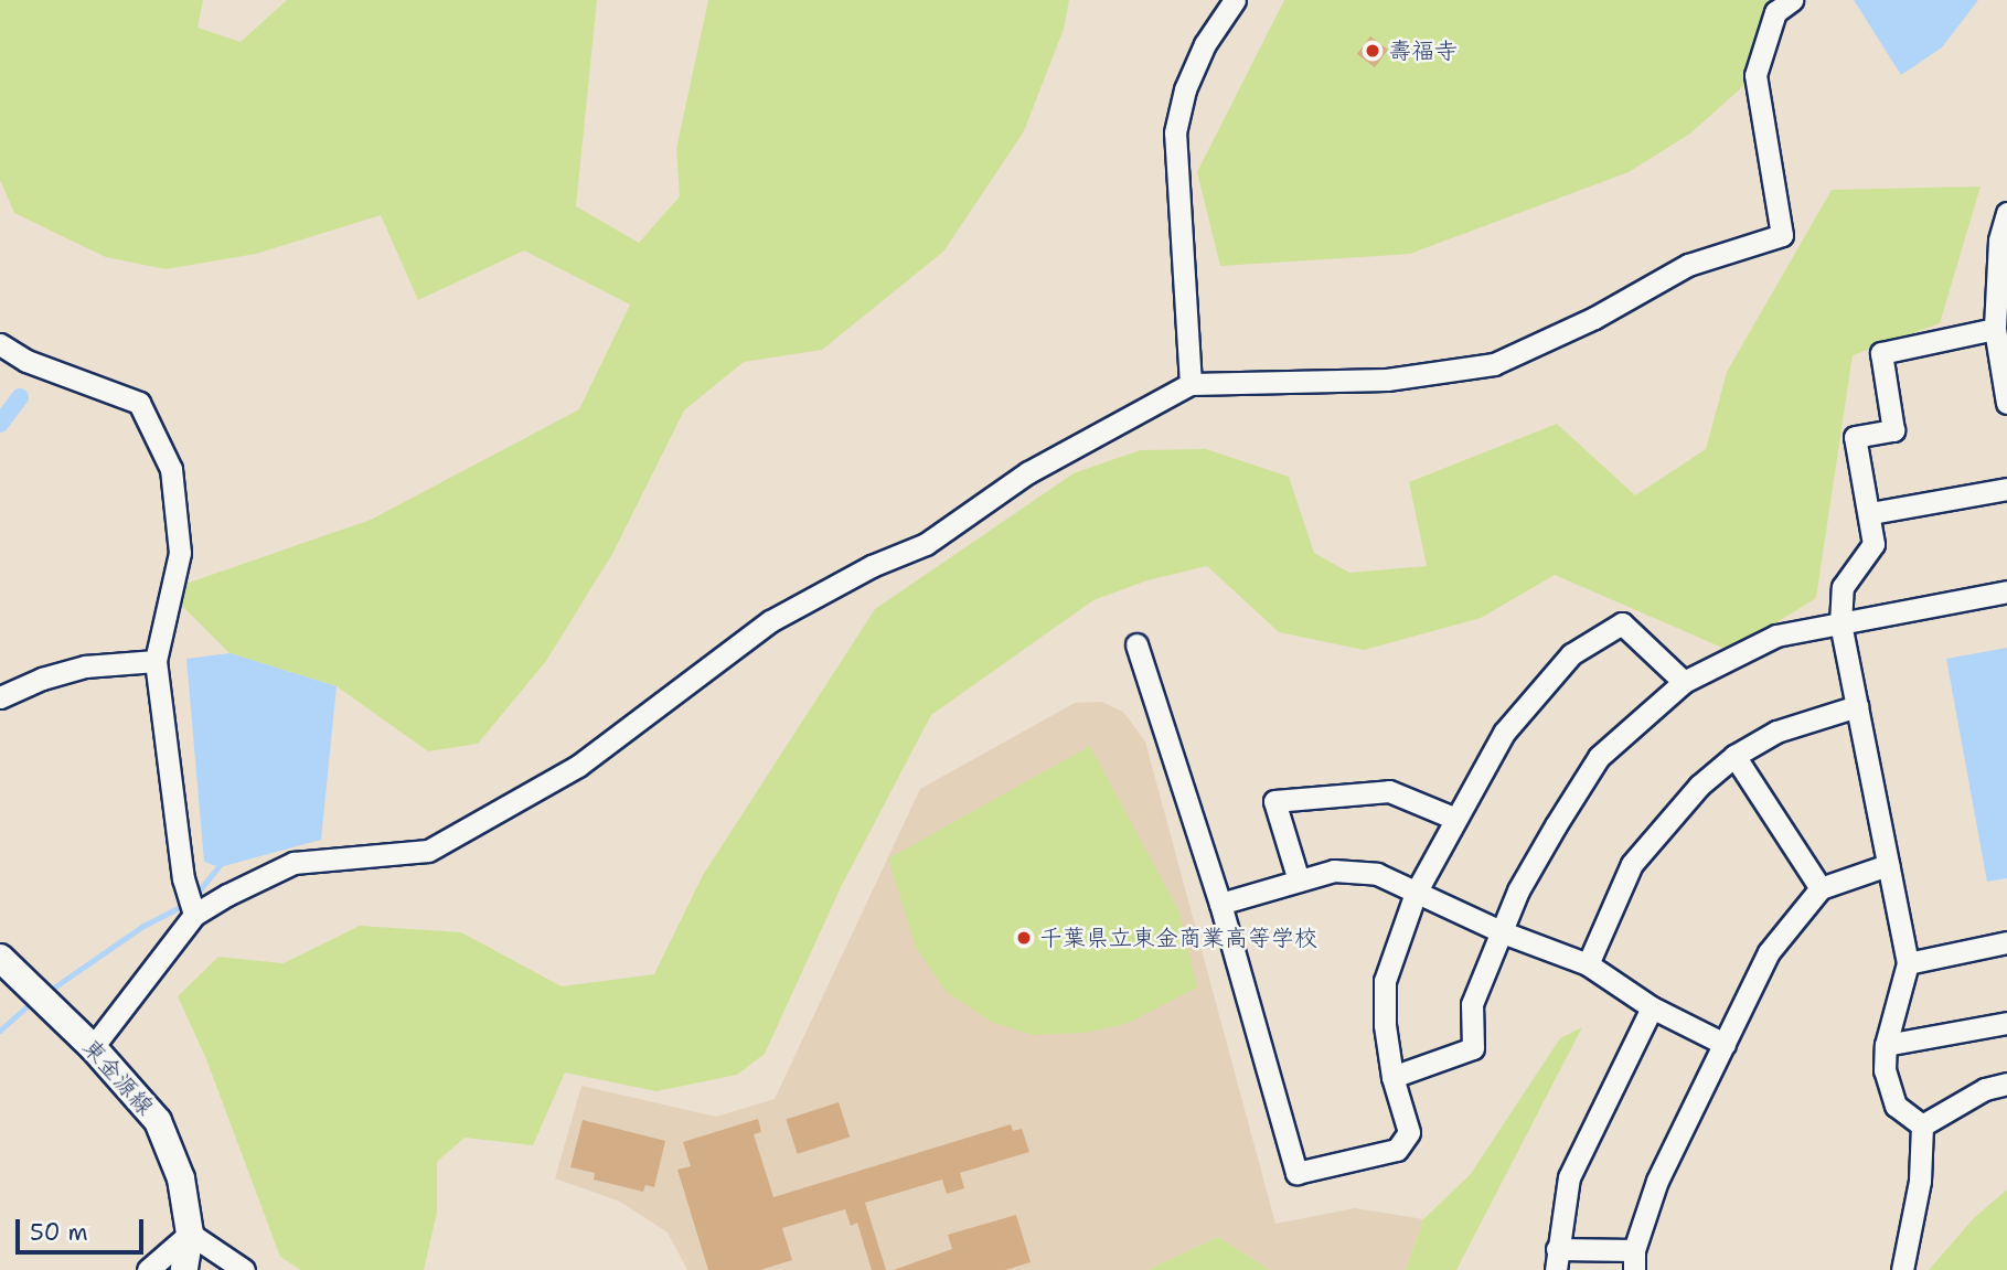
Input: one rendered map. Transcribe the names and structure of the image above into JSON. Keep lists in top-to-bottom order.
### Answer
{
  "streets": {
    "main road": ["東金源線"]
  },
  "places": ["壽福寺", "千葉県立東金商業高等学校"],
  "scale_bar": "50 m"
}
